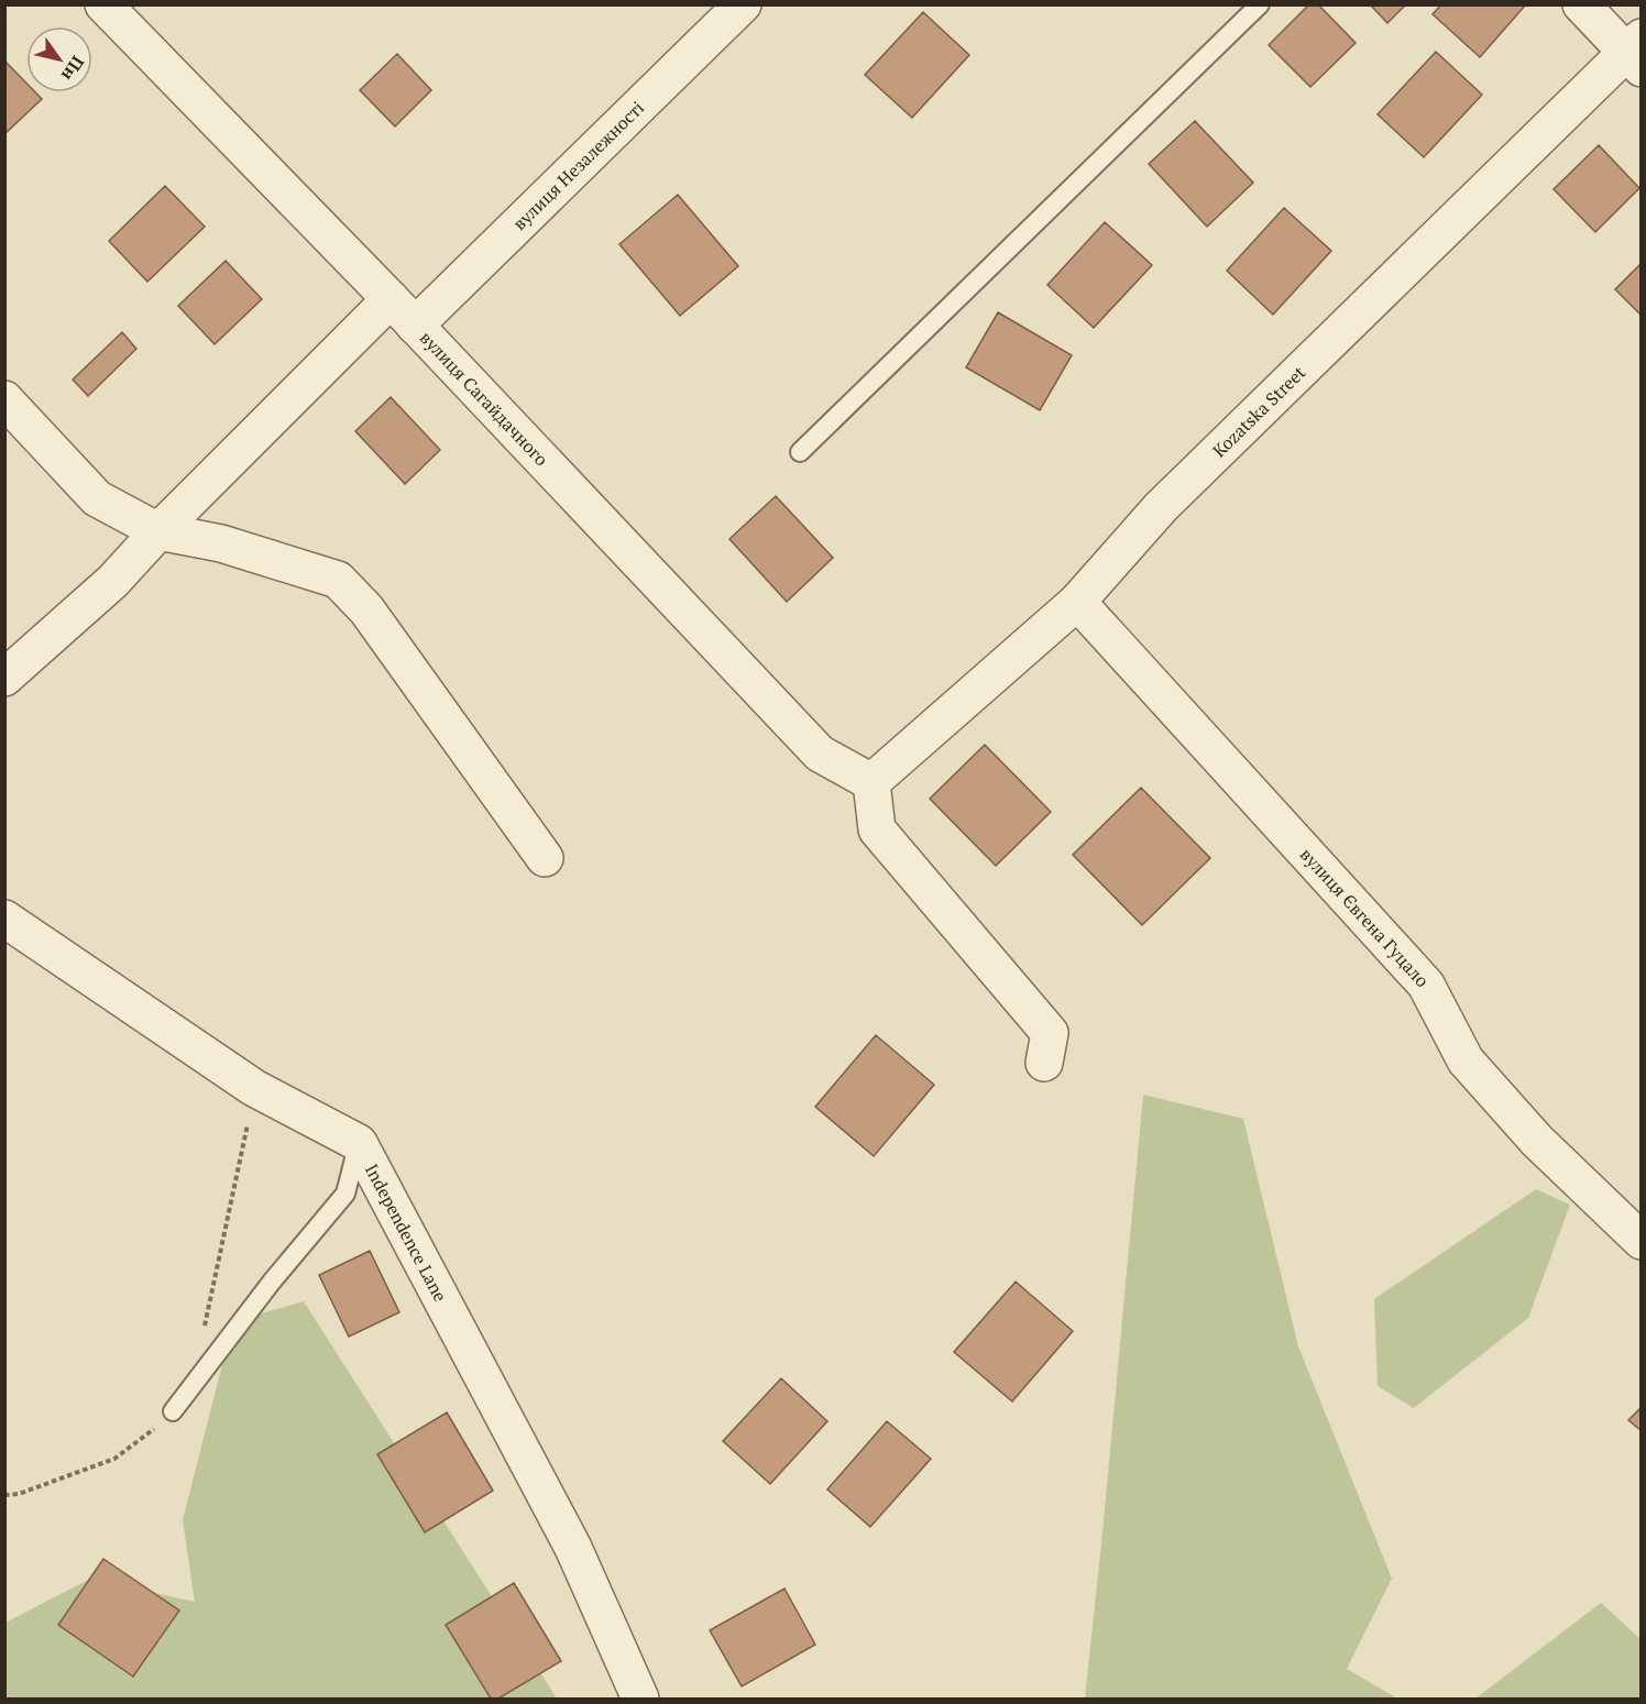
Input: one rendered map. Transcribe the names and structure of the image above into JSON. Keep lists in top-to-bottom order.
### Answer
{
  "streets": {
    "street": [
      "вулиця Незалежності",
      "вулиця Сагайдачного",
      "Kozatska Street",
      "вулиця Євгена Гуцало",
      "Independence Lane"
    ]
  },
  "crossings": [
    ["вулиця Незалежності", "вулиця Сагайдачного"],
    ["вулиця Сагайдачного", "Kozatska Street"],
    ["Kozatska Street", "вулиця Євгена Гуцало"]
  ],
  "north": "bottom right"
}
